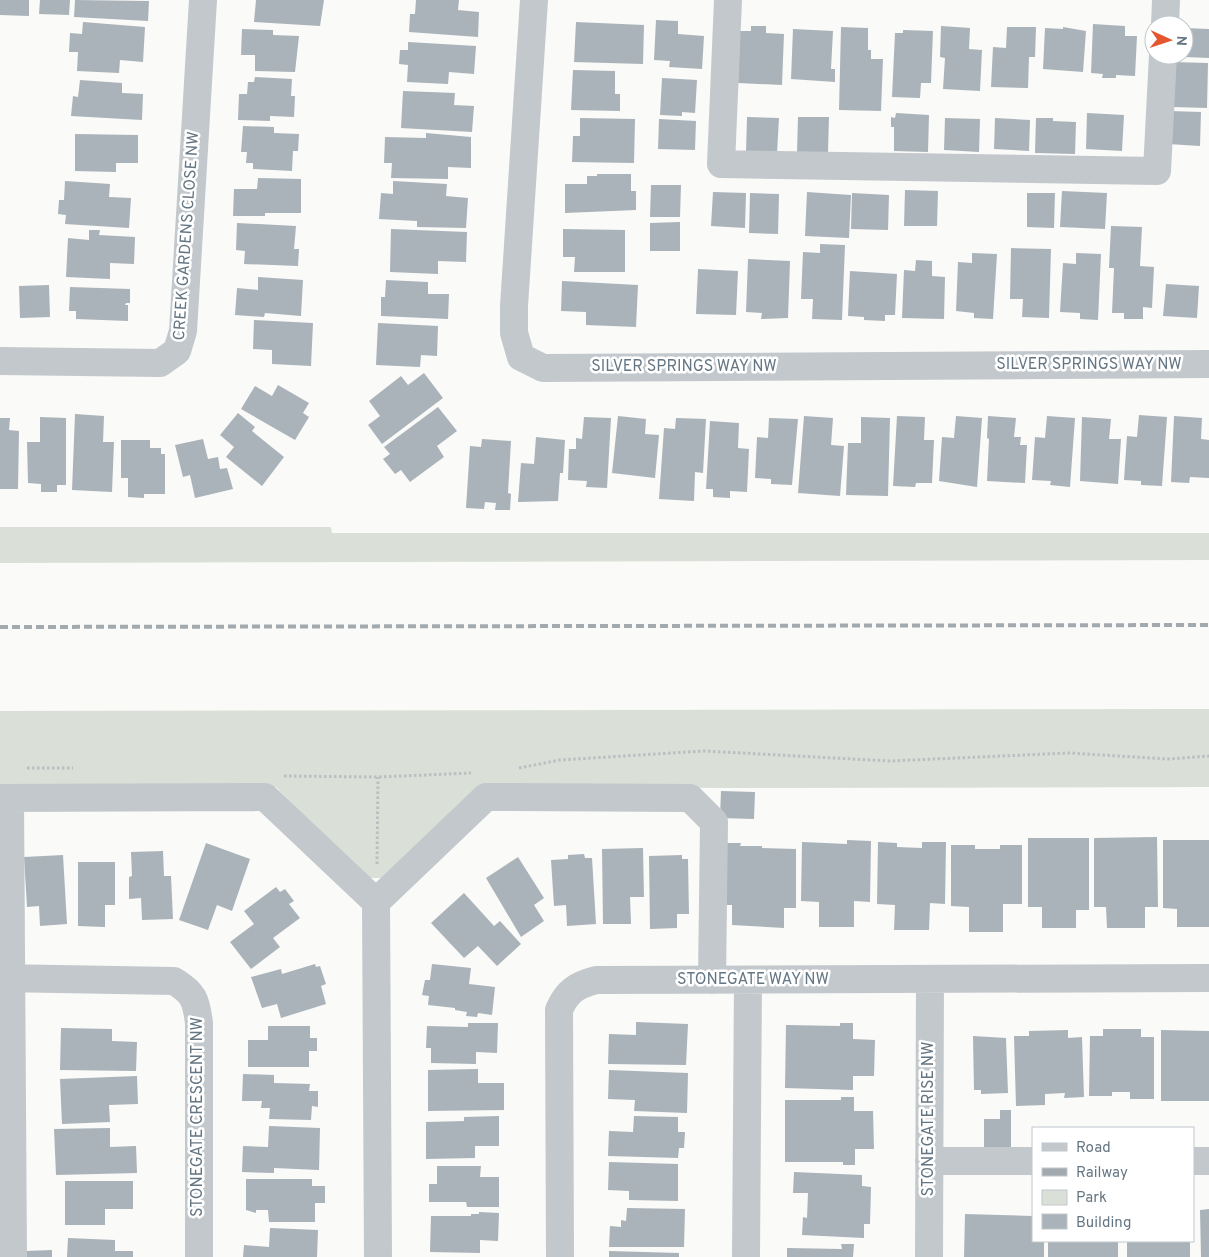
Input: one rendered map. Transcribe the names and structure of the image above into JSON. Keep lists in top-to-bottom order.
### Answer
{
  "streets": {
    "street": [
      "CREEK GARDENS CLOSE NW",
      "SILVER SPRINGS WAY NW",
      "STONEGATE WAY NW",
      "STONEGATE CRESCENT NW",
      "STONEGATE RISE NW"
    ]
  },
  "crossings": [
    ["STONEGATE WAY NW", "STONEGATE RISE NW"]
  ],
  "legend": [
    "Road",
    "Railway",
    "Park",
    "Building"
  ],
  "north": "right"
}
